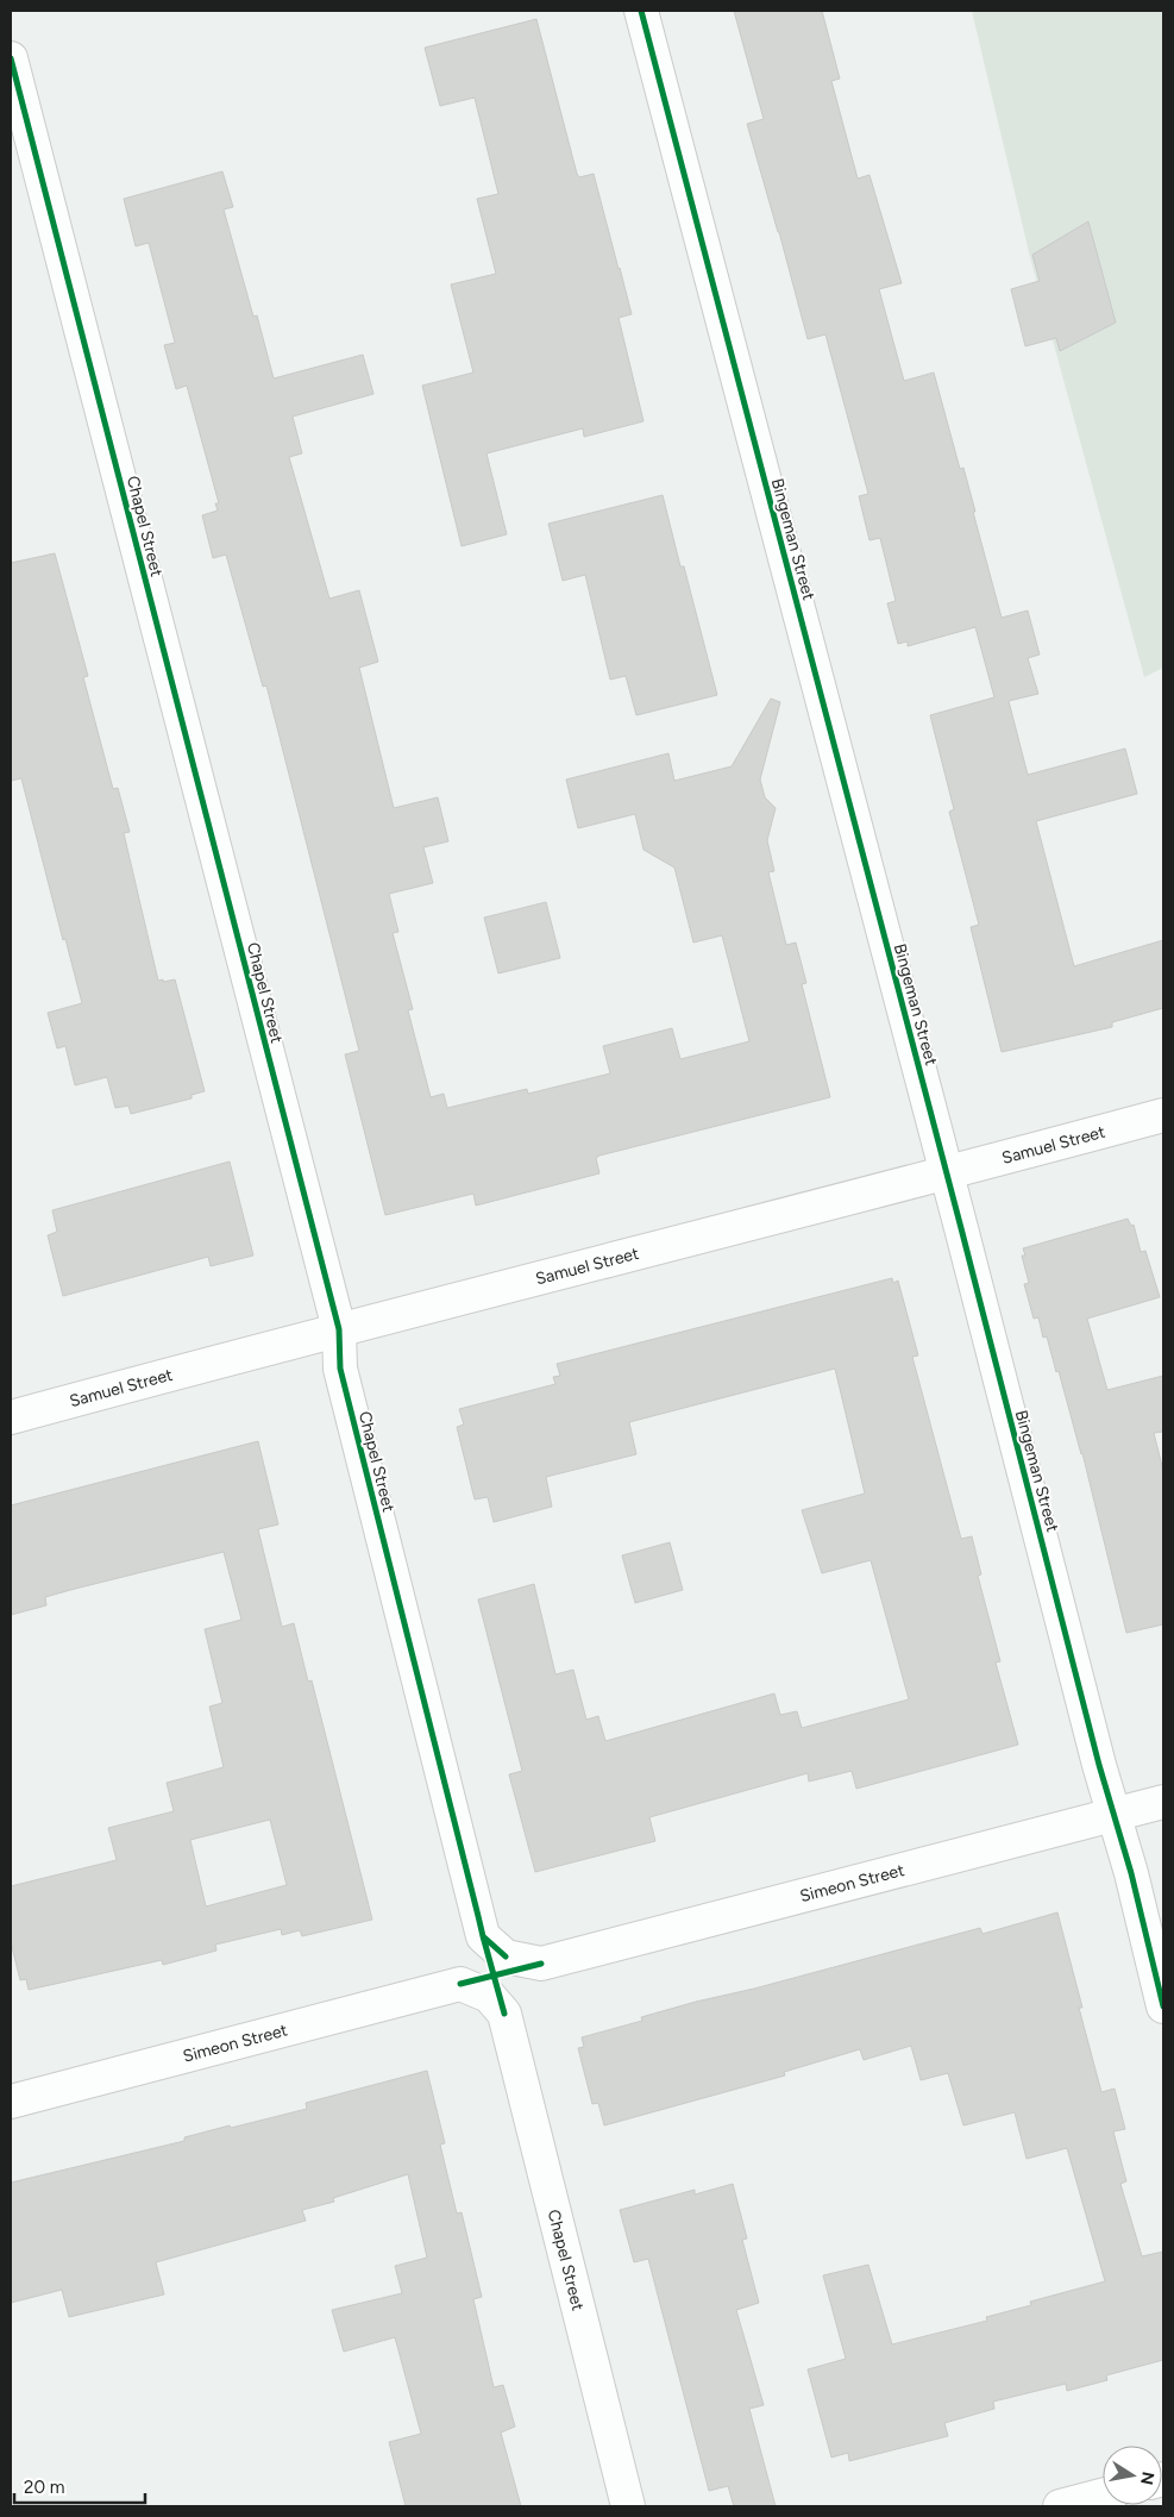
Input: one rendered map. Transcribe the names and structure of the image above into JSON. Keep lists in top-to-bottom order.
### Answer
{
  "streets": {
    "street": [
      "Chapel Street",
      "Bingeman Street",
      "Samuel Street",
      "Simeon Street"
    ]
  },
  "crossings": [
    ["Chapel Street", "Samuel Street"],
    ["Chapel Street", "Simeon Street"],
    ["Bingeman Street", "Samuel Street"],
    ["Bingeman Street", "Simeon Street"]
  ],
  "scale_bar": "20 m",
  "north": "right"
}
